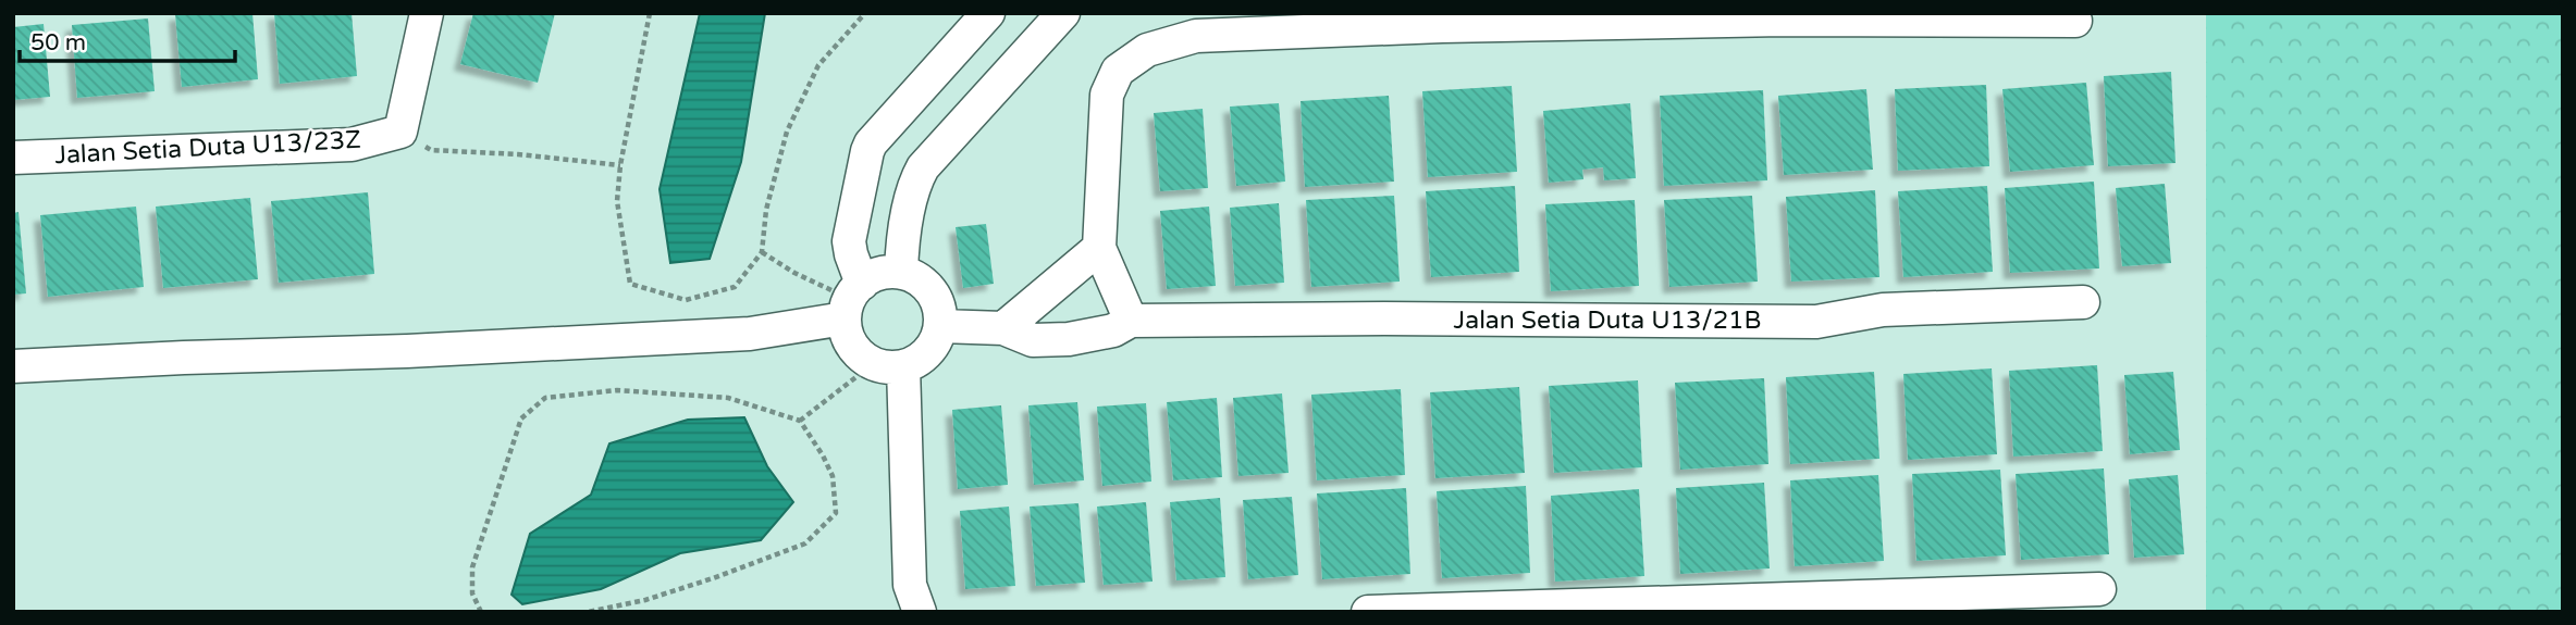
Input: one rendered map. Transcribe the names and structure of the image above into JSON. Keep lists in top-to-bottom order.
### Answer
{
  "streets": {
    "street": ["Jalan Setia Duta U13/23Z", "Jalan Setia Duta U13/21B"]
  },
  "scale_bar": "50 m"
}
